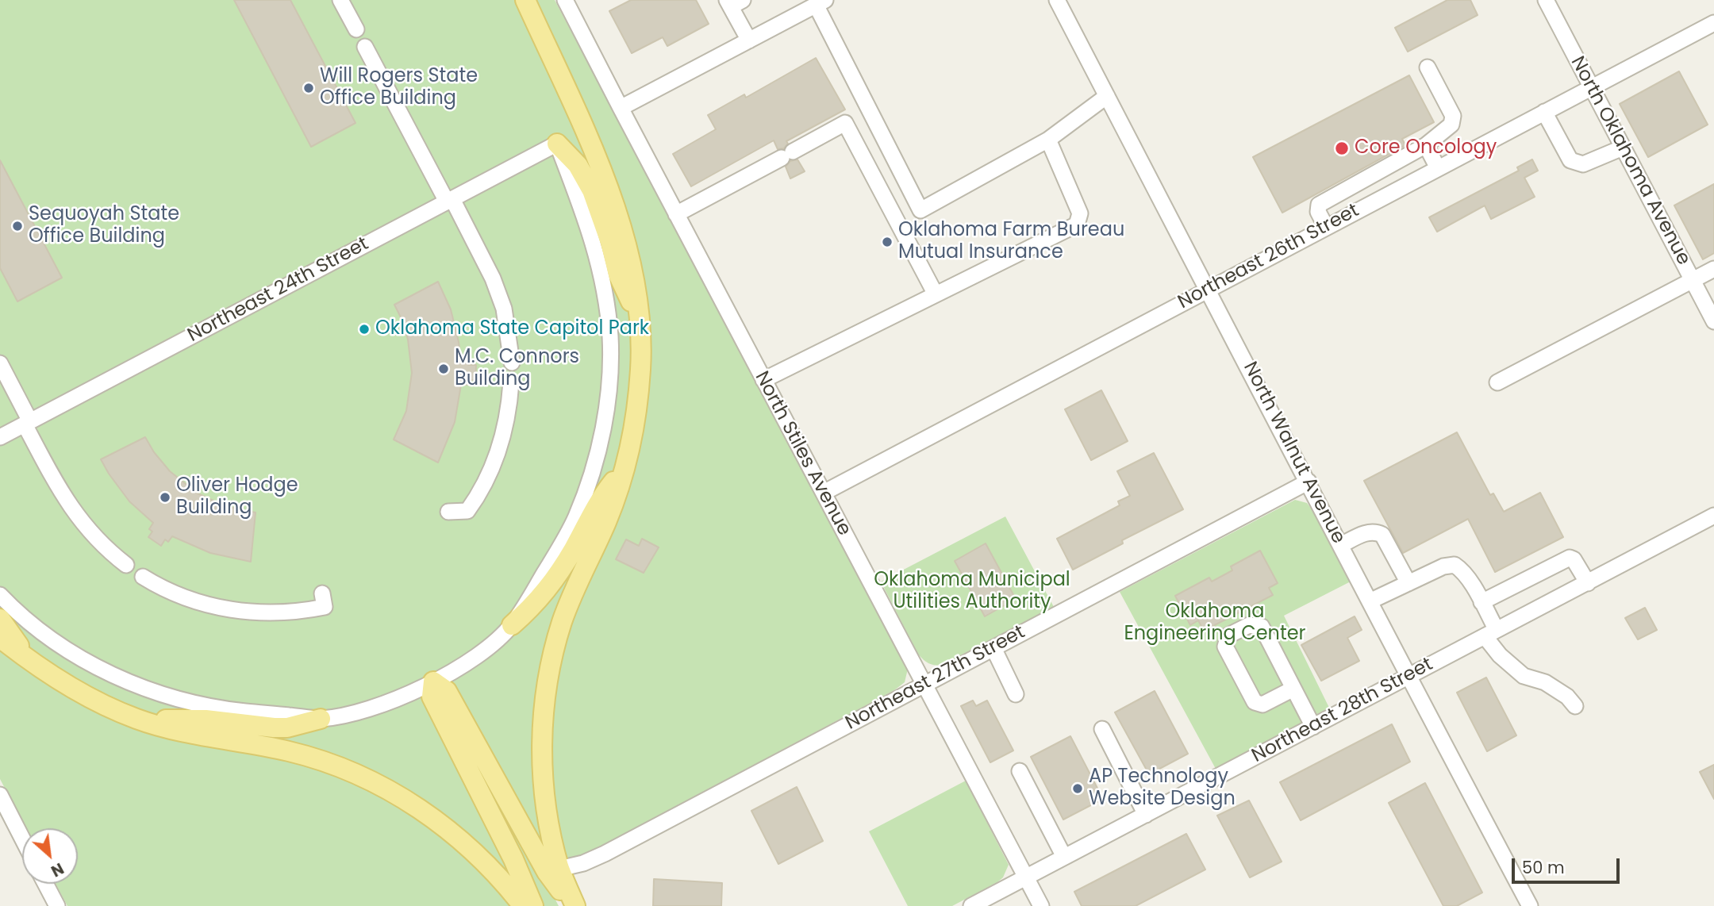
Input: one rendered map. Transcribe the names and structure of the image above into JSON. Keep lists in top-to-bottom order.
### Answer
{
  "streets": {
    "street": [
      "North Oklahoma Avenue",
      "Northeast 26th Street",
      "Northeast 24th Street",
      "North Walnut Avenue",
      "North Stiles Avenue",
      "Northeast 27th Street",
      "Northeast 28th Street"
    ]
  },
  "crossings": [
    ["North Oklahoma Avenue", "Northeast 26th Street"],
    ["Northeast 26th Street", "North Walnut Avenue"],
    ["Northeast 26th Street", "North Stiles Avenue"],
    ["North Walnut Avenue", "Northeast 27th Street"],
    ["North Walnut Avenue", "Northeast 28th Street"],
    ["North Stiles Avenue", "Northeast 27th Street"],
    ["North Stiles Avenue", "Northeast 28th Street"]
  ],
  "parks": ["Oklahoma Municipal Utilities Authority", "Oklahoma Engineering Center"],
  "places": [
    "Will Rogers State Office Building",
    "Core Oncology",
    "Sequoyah State Office Building",
    "Oklahoma Farm Bureau Mutual Insurance",
    "Oklahoma State Capitol Park",
    "M.C. Connors Building",
    "Oliver Hodge Building",
    "AP Technology Website Design"
  ],
  "scale_bar": "50 m",
  "north": "bottom right"
}
